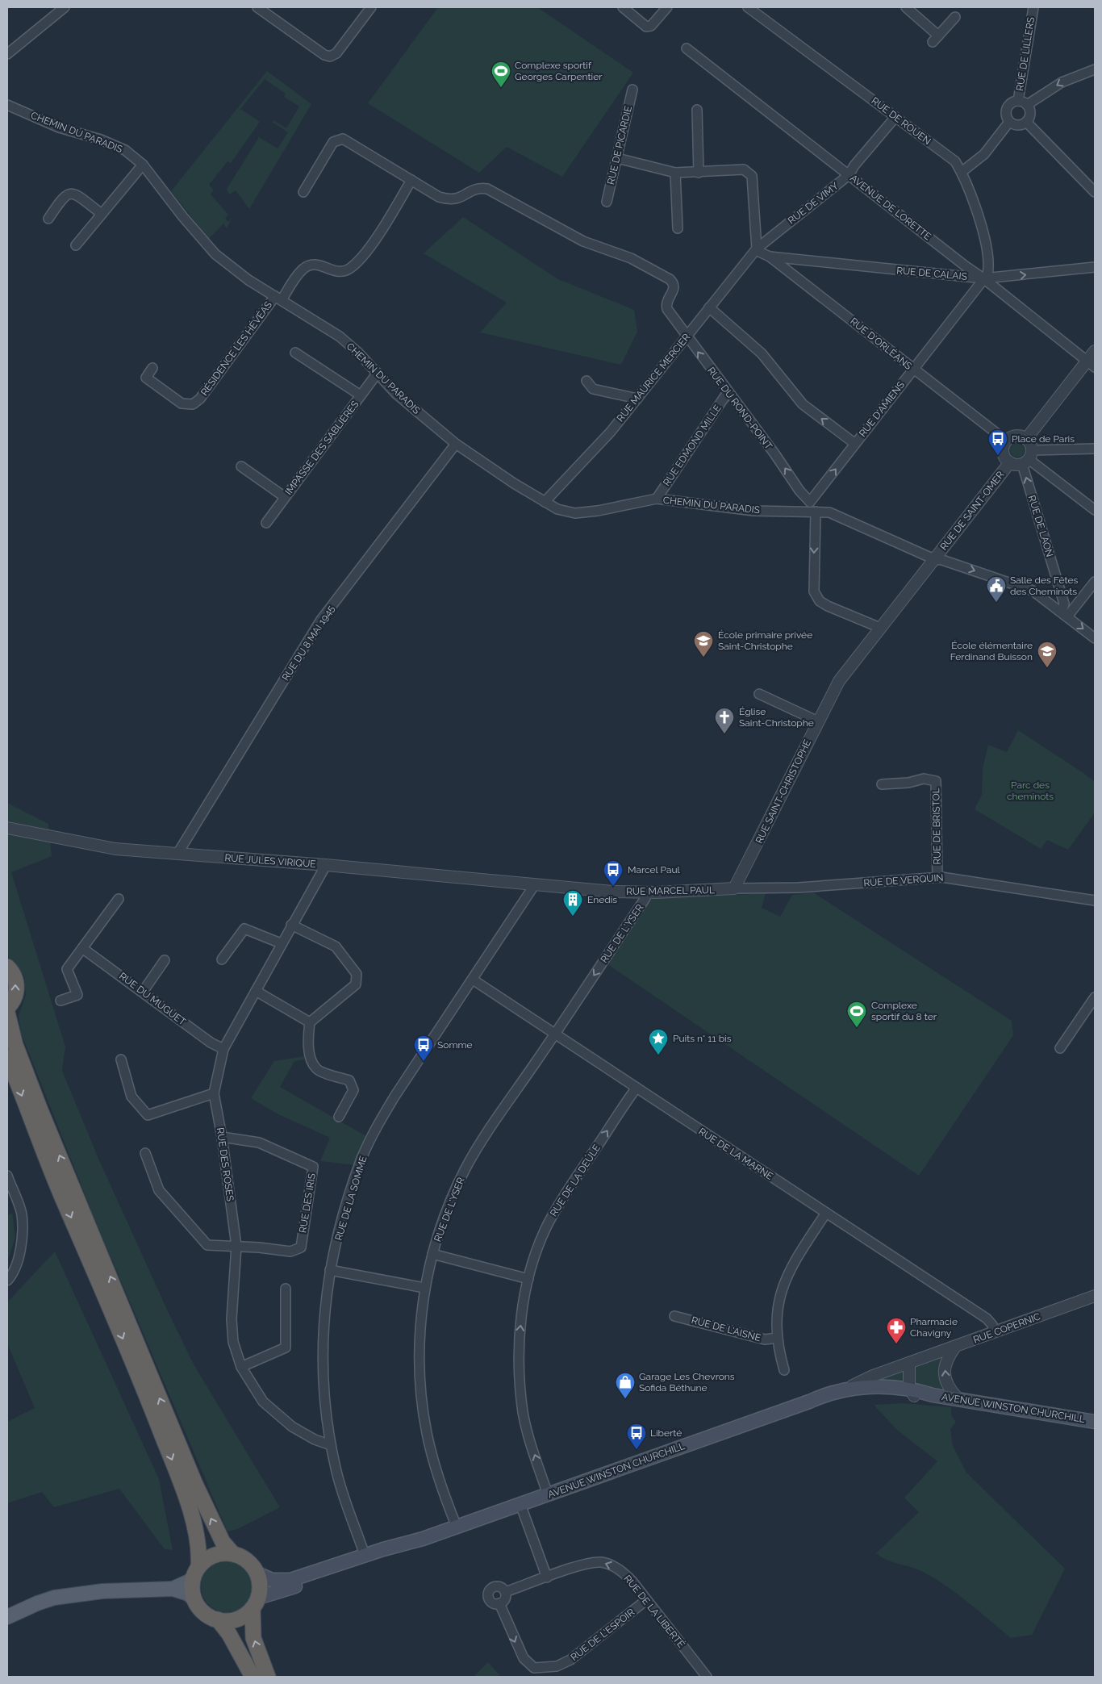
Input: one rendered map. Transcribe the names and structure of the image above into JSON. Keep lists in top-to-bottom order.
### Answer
{
  "streets": {
    "main road": ["AVENUE WINSTON CHURCHILL"],
    "street": [
      "RUE DE LILLERS",
      "RUE DE ROUEN",
      "CHEMIN DU PARADIS",
      "RUE DE PICARDIE",
      "RUE DE VIMY",
      "AVENUE DE LORETTE",
      "RUE DE CALAIS",
      "RUE D'ORLÉANS",
      "RÉSIDENCE LES HÉVÉAS",
      "RUE MAURICE MERCIER",
      "RUE DU ROND-POINT",
      "RUE D'AMIENS",
      "RUE EDMOND MILLE",
      "IMPASSE DES SABLIÈRES",
      "RUE DE SAINT-OMER",
      "RUE DE LAON",
      "RUE DU 8 MAI 1945",
      "RUE SAINT-CHRISTOPHE",
      "RUE DE BRISTOL",
      "RUE JULES VIRIQUE",
      "RUE DE VERQUIN",
      "RUE MARCEL PAUL",
      "RUE DE L'YSER",
      "RUE DU MUGUET",
      "RUE DE LA MARNE",
      "RUE DES ROSES",
      "RUE DE LA DEÛLE",
      "RUE DE LA SOMME",
      "RUE DES IRIS",
      "RUE COPERNIC",
      "RUE DE L'AISNE",
      "RUE DE LA LIBERTÉ",
      "RUE DE L'ESPOIR"
    ]
  },
  "crossings": [
    ["RUE DE ROUEN", "RUE DE VIMY"],
    ["RUE DE ROUEN", "AVENUE DE LORETTE"],
    ["RUE DE ROUEN", "RUE DE CALAIS"],
    ["RUE DE ROUEN", "RUE D'AMIENS"],
    ["CHEMIN DU PARADIS", "RÉSIDENCE LES HÉVÉAS"],
    ["CHEMIN DU PARADIS", "RUE MAURICE MERCIER"],
    ["CHEMIN DU PARADIS", "RUE EDMOND MILLE"],
    ["CHEMIN DU PARADIS", "IMPASSE DES SABLIÈRES"],
    ["CHEMIN DU PARADIS", "RUE DE SAINT-OMER"],
    ["CHEMIN DU PARADIS", "RUE DE LAON"],
    ["CHEMIN DU PARADIS", "RUE DU 8 MAI 1945"],
    ["CHEMIN DU PARADIS", "RUE SAINT-CHRISTOPHE"],
    ["RUE DE VIMY", "AVENUE DE LORETTE"],
    ["RUE DE VIMY", "RUE D'ORLÉANS"],
    ["RUE DE VIMY", "RUE MAURICE MERCIER"],
    ["AVENUE DE LORETTE", "RUE DE CALAIS"],
    ["AVENUE DE LORETTE", "RUE D'AMIENS"],
    ["RUE DE CALAIS", "RUE D'ORLÉANS"],
    ["RUE DE CALAIS", "RUE D'AMIENS"],
    ["RUE D'ORLÉANS", "RUE MAURICE MERCIER"],
    ["RUE D'ORLÉANS", "RUE D'AMIENS"],
    ["RUE D'ORLÉANS", "RUE DE SAINT-OMER"],
    ["RUE D'ORLÉANS", "RUE DE LAON"],
    ["RUE MAURICE MERCIER", "RUE DU ROND-POINT"],
    ["RUE DU ROND-POINT", "RUE D'AMIENS"],
    ["RUE DU ROND-POINT", "RUE EDMOND MILLE"],
    ["RUE DE SAINT-OMER", "RUE DE LAON"],
    ["RUE DE SAINT-OMER", "RUE SAINT-CHRISTOPHE"],
    ["RUE DU 8 MAI 1945", "RUE JULES VIRIQUE"],
    ["RUE SAINT-CHRISTOPHE", "RUE DE VERQUIN"],
    ["RUE SAINT-CHRISTOPHE", "RUE MARCEL PAUL"],
    ["RUE DE BRISTOL", "RUE DE VERQUIN"],
    ["RUE JULES VIRIQUE", "RUE MARCEL PAUL"],
    ["RUE JULES VIRIQUE", "RUE DES ROSES"],
    ["RUE JULES VIRIQUE", "RUE DE LA SOMME"],
    ["RUE DE VERQUIN", "RUE MARCEL PAUL"],
    ["RUE MARCEL PAUL", "RUE DE L'YSER"],
    ["RUE MARCEL PAUL", "RUE DE LA SOMME"],
    ["RUE DE L'YSER", "RUE DE LA MARNE"],
    ["RUE DE L'YSER", "AVENUE WINSTON CHURCHILL"],
    ["RUE DU MUGUET", "RUE DES ROSES"],
    ["RUE DE LA MARNE", "RUE DE LA DEÛLE"],
    ["RUE DE LA MARNE", "RUE DE LA SOMME"],
    ["RUE DE LA MARNE", "RUE COPERNIC"],
    ["RUE DES ROSES", "RUE DE LA SOMME"],
    ["RUE DES ROSES", "RUE DES IRIS"],
    ["RUE DE LA DEÛLE", "AVENUE WINSTON CHURCHILL"],
    ["RUE DE LA SOMME", "AVENUE WINSTON CHURCHILL"],
    ["RUE COPERNIC", "AVENUE WINSTON CHURCHILL"],
    ["RUE DE LA LIBERTÉ", "RUE DE L'ESPOIR"]
  ],
  "one_way": ["RUE DE LAON", "RUE DE LA DEÛLE", "RUE DE LA LIBERTÉ"],
  "parks": ["Parc des cheminots"],
  "places": {
    "sports": ["Complexe sportif Georges Carpentier", "Complexe sportif du 8 ter"],
    "bus stop": [
      "Place de Paris",
      "Marcel Paul",
      "Somme",
      "Liberté"
    ],
    "public building": ["Salle des Fêtes des Cheminots"],
    "school or university": ["École primaire privée Saint-Christophe", "École élémentaire Ferdinand Buisson"],
    "church": ["Église Saint-Christophe"],
    "building": ["Enedis"],
    "place": ["Puits n° 11 bis"],
    "pharmacy": ["Pharmacie Chavigny"],
    "shop": ["Garage Les Chevrons Sofida Béthune"]
  }
}
